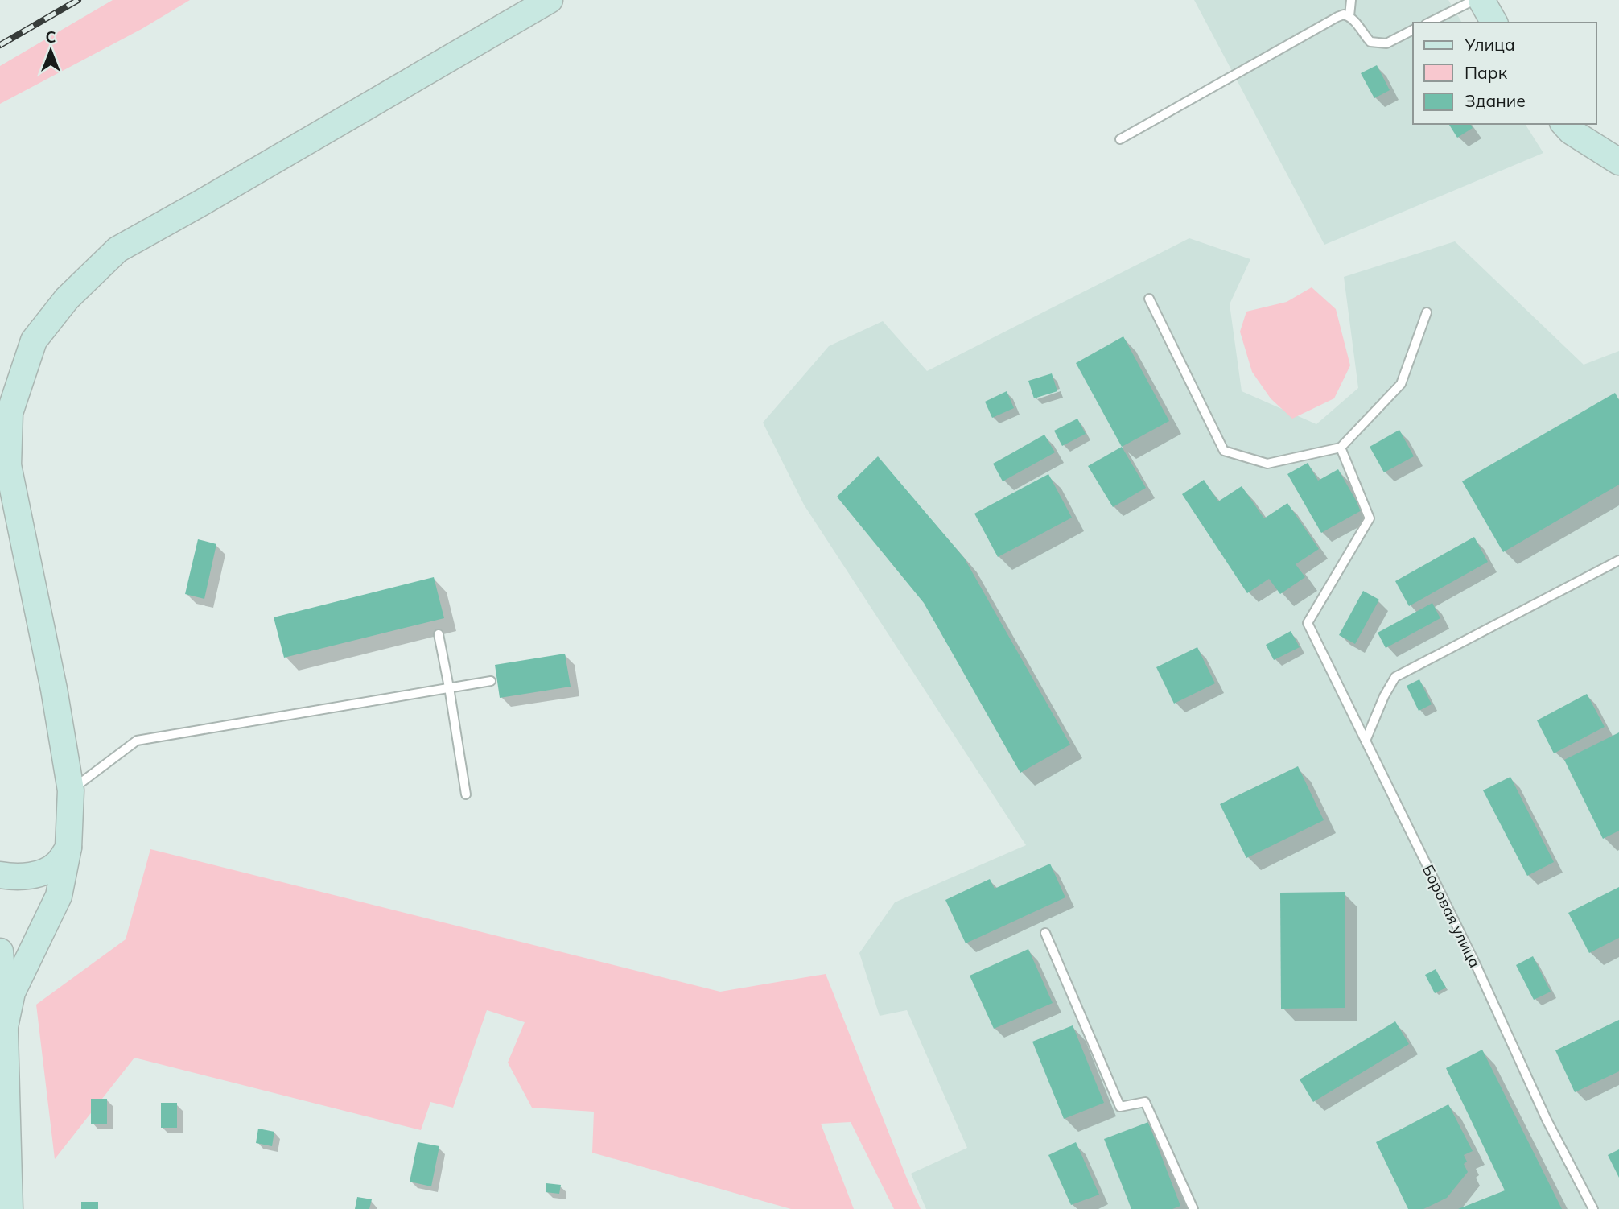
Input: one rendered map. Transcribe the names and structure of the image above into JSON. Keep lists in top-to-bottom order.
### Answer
{
  "streets": {
    "lane": ["Боровая улица"]
  },
  "legend": ["Улица", "Парк", "Здание"],
  "north": "top"
}
